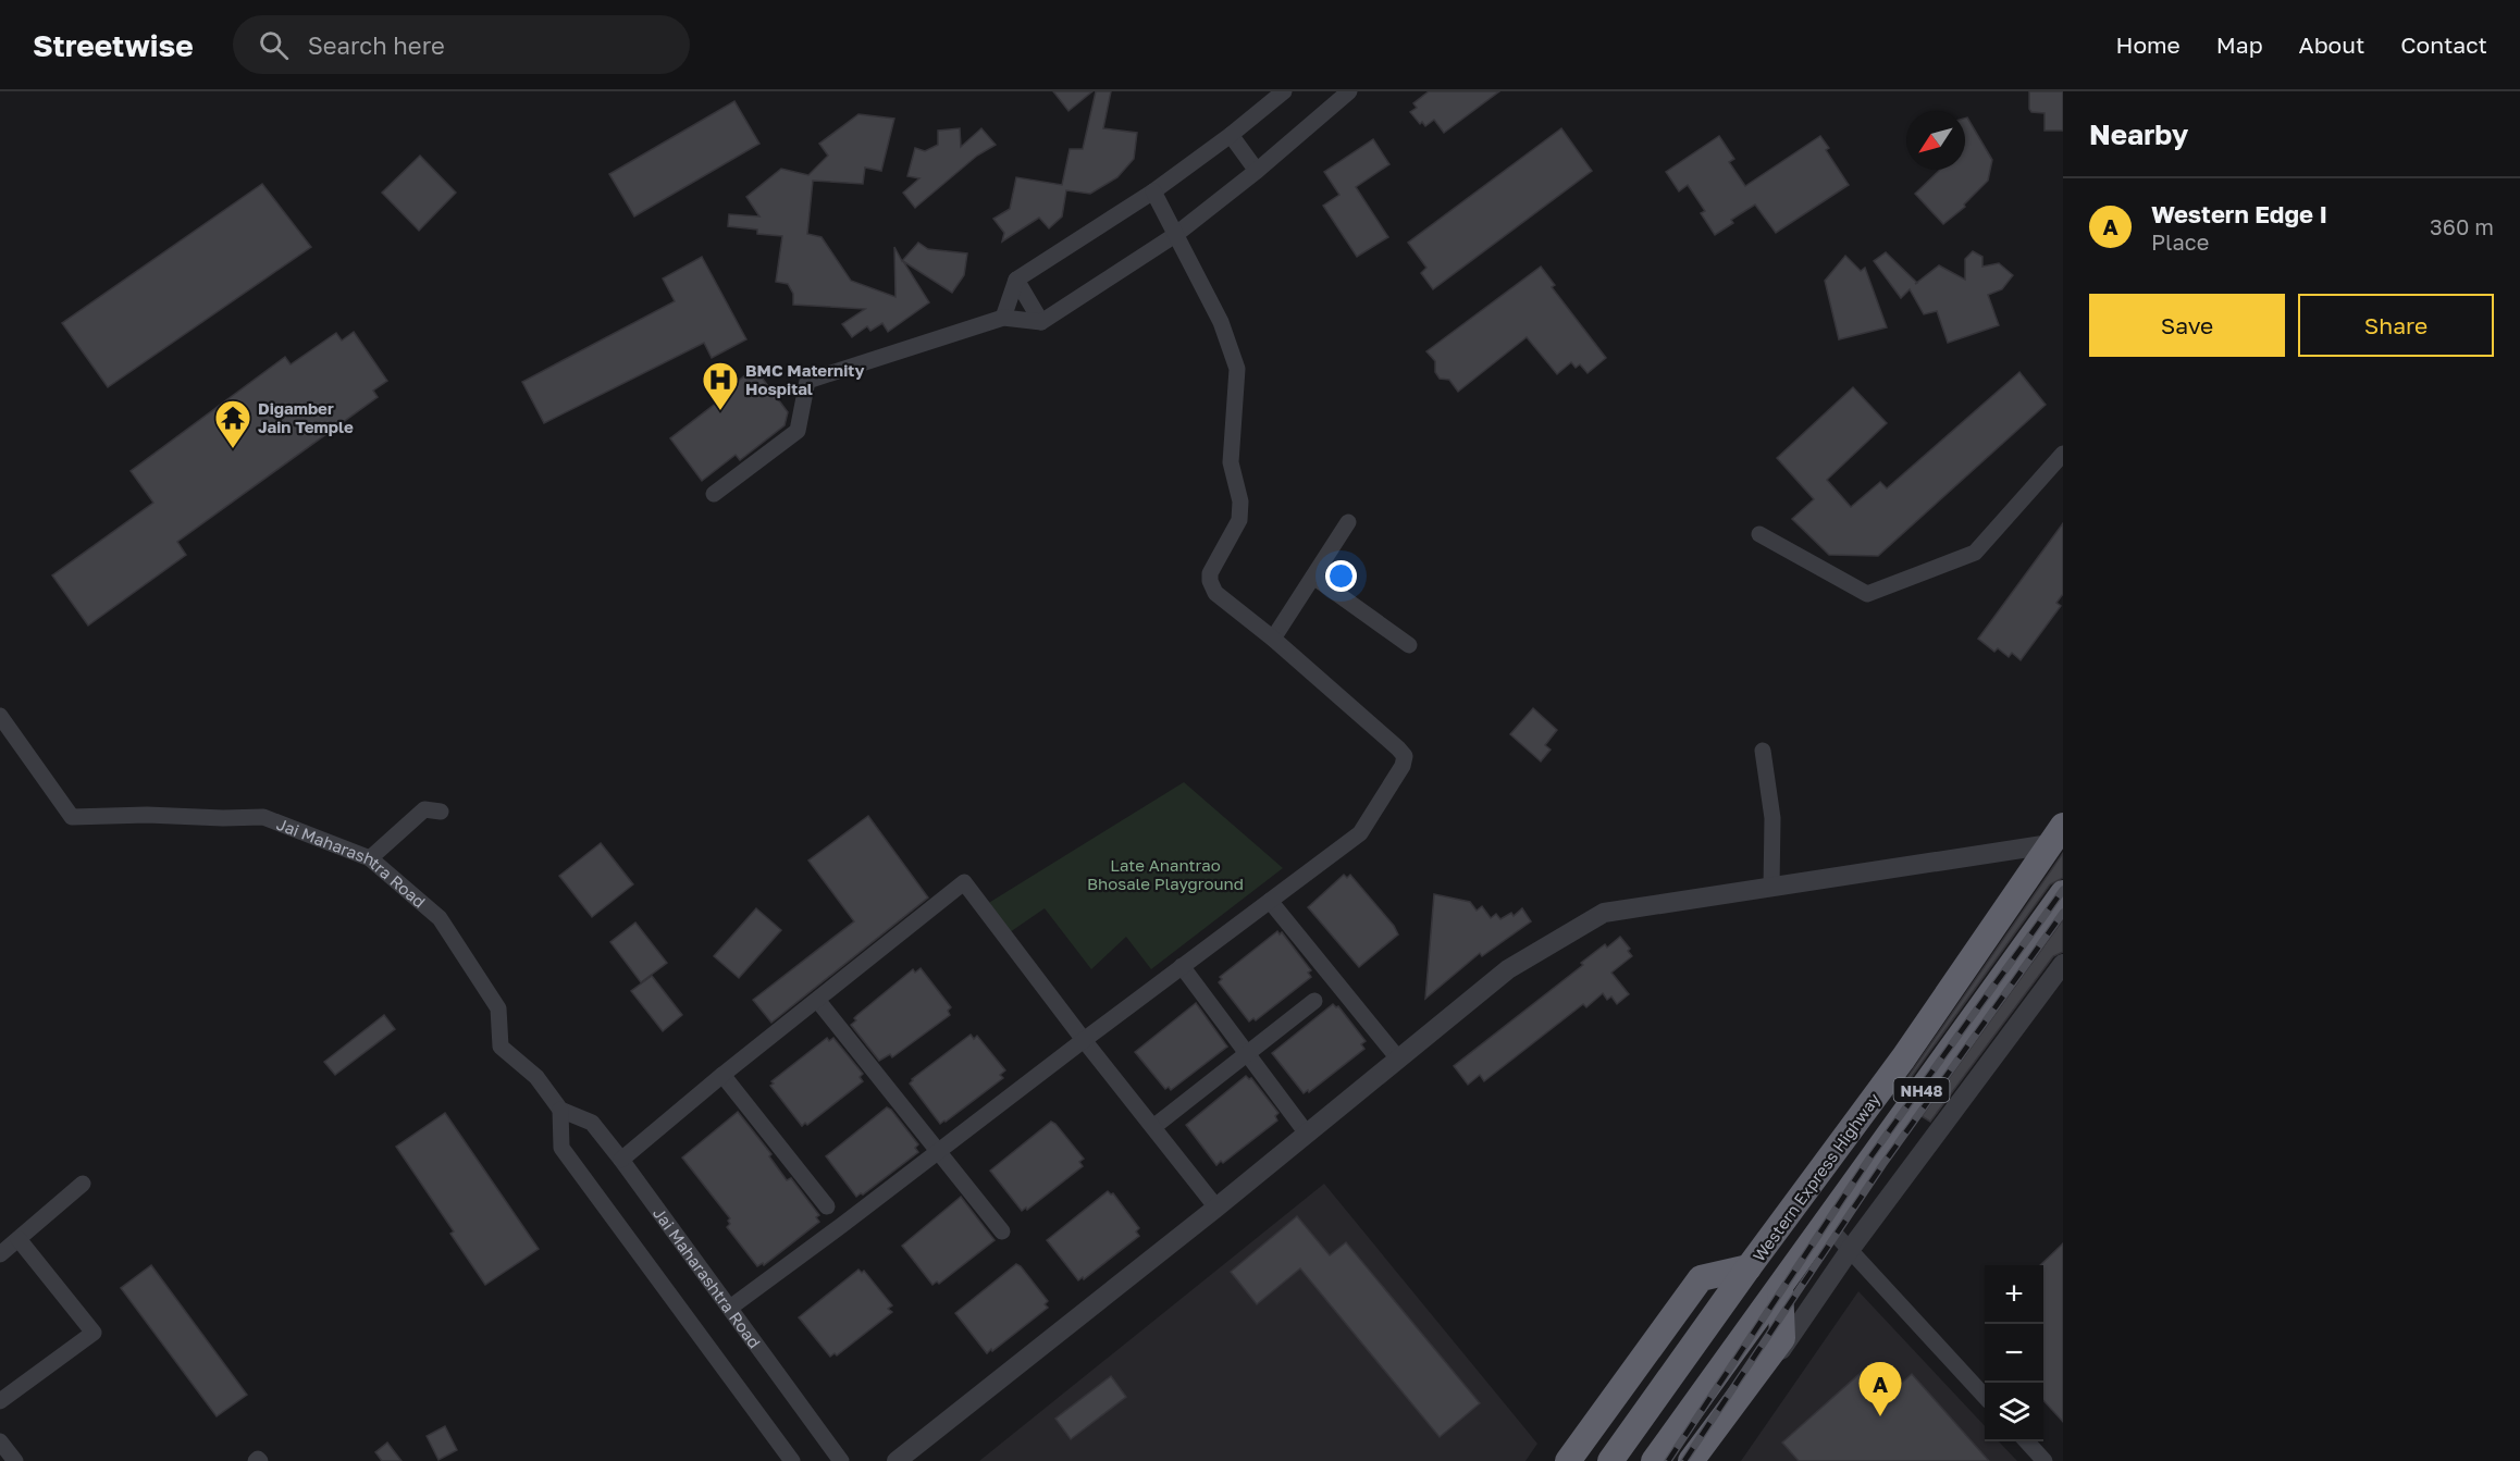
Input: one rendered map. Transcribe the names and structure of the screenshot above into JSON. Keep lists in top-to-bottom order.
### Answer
{
  "streets": {
    "highway": ["NH48", "Western Express Highway"],
    "street": ["Jai Maharashtra Road"]
  },
  "parks": ["Late Anantrao Bhosale Playground"],
  "places": {
    "hospital": ["BMC Maternity Hospital"],
    "temple": ["Digamber Jain Temple"]
  },
  "north": "bottom left",
  "page": {
    "header": "Streetwise",
    "search": "Search here",
    "nav": [
      "Home",
      "Map",
      "About",
      "Contact"
    ],
    "heading": "Nearby",
    "list": [
      {
        "mark": "A",
        "name": "Western Edge I",
        "note": "Place",
        "value": "360 m"
      }
    ],
    "buttons": ["Save", "Share"],
    "map_buttons": ["+", "−"],
    "pins": "A"
  }
}
